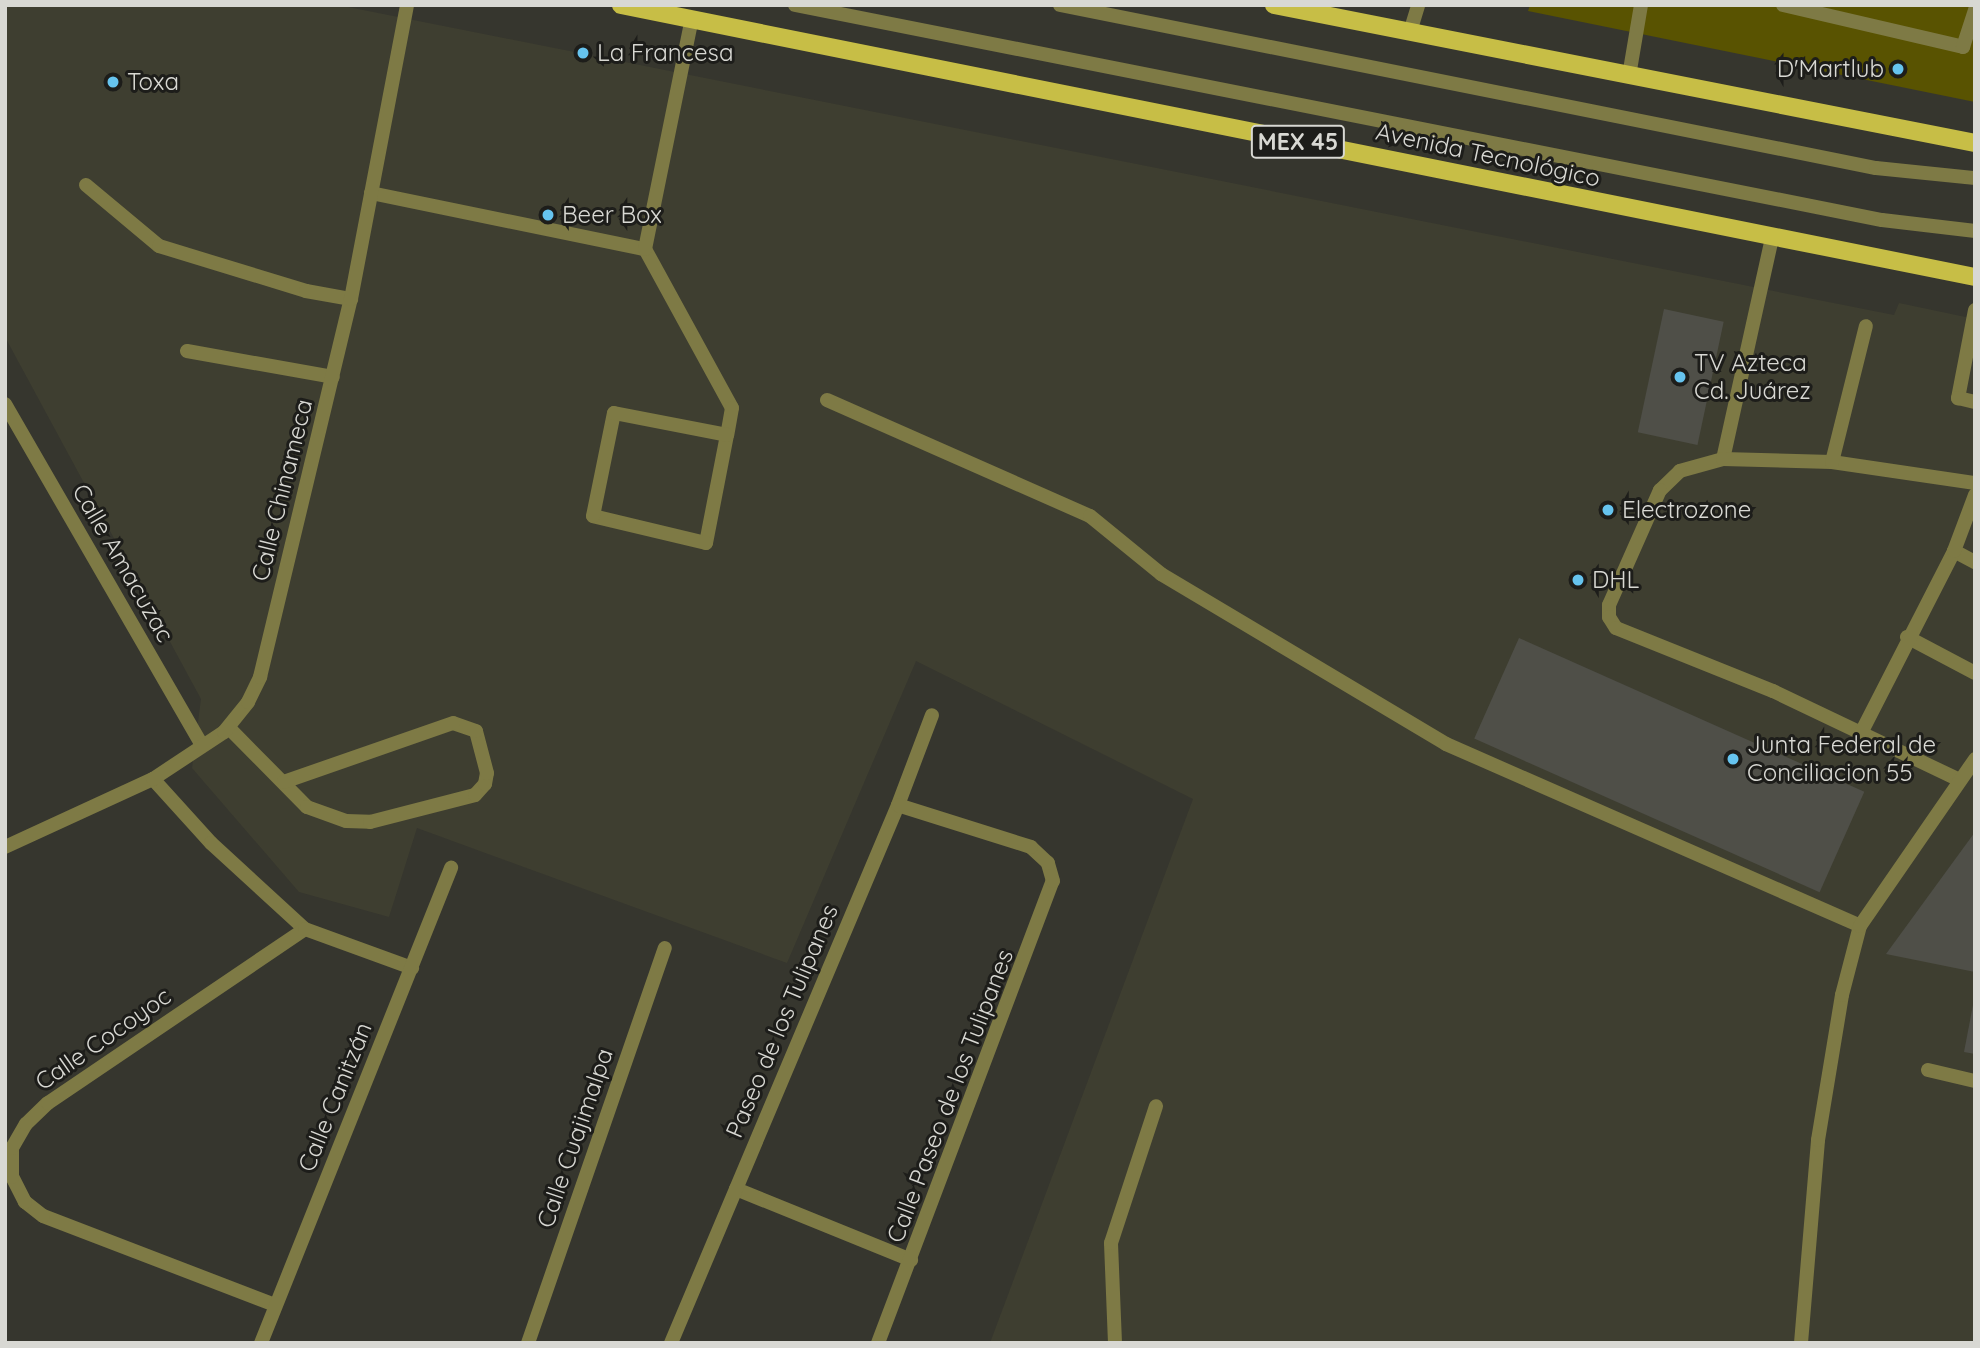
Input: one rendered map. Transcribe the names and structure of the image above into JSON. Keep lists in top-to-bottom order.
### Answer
{
  "streets": {
    "main road": ["MEX 45", "Avenida Tecnológico"],
    "street": [
      "Calle Chinameca",
      "Calle Amacuzac",
      "Paseo de los Tulipanes",
      "Calle Cocoyoc",
      "Calle Paseo de los Tulipanes",
      "Calle Canitzán",
      "Calle Cuajimalpa"
    ]
  },
  "crossings": [
    ["Calle Chinameca", "Calle Amacuzac"],
    ["Paseo de los Tulipanes", "Calle Paseo de los Tulipanes"],
    ["Calle Cocoyoc", "Calle Canitzán"]
  ],
  "places": [
    "La Francesa",
    "D'Martlub",
    "Toxa",
    "Beer Box",
    "TV Azteca Cd. Juárez",
    "Electrozone",
    "DHL",
    "Junta Federal de Conciliacion 55"
  ]
}
